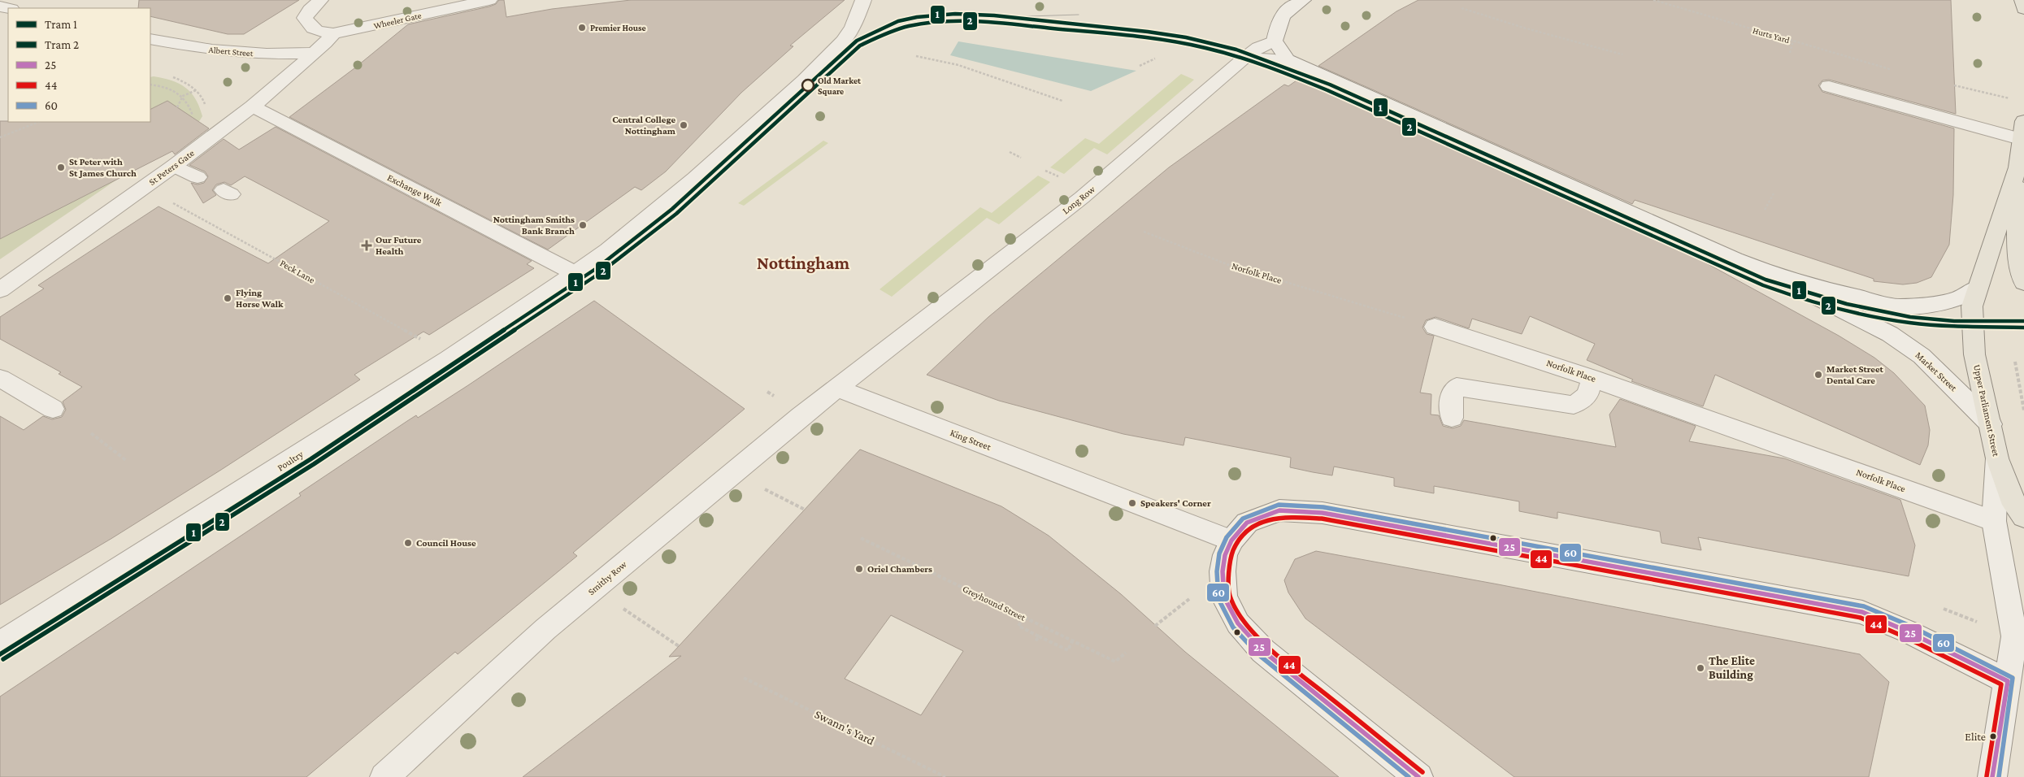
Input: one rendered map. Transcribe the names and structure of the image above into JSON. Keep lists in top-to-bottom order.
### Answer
{
  "streets": {
    "main road": ["Upper Parliament Street"],
    "street": [
      "Wheeler Gate",
      "Albert Street",
      "St Peters Gate",
      "Exchange Walk",
      "Long Row",
      "Norfolk Place",
      "Market Street",
      "King Street",
      "Poultry",
      "Smithy Row"
    ],
    "path": [
      "Hurts Yard",
      "Peck Lane",
      "Greyhound Street",
      "Swann's Yard"
    ]
  },
  "crossings": [
    ["Wheeler Gate", "St Peters Gate"],
    ["Albert Street", "St Peters Gate"],
    ["St Peters Gate", "Exchange Walk"],
    ["St Peters Gate", "Peck Lane"],
    ["Exchange Walk", "Poultry"],
    ["Long Row", "Market Street"],
    ["Long Row", "King Street"],
    ["Long Row", "Smithy Row"],
    ["Peck Lane", "Poultry"],
    ["Norfolk Place", "Upper Parliament Street"],
    ["Market Street", "Upper Parliament Street"],
    ["King Street", "Smithy Row"]
  ],
  "districts": ["Nottingham"],
  "places": {
    "other": [
      "Premier House",
      "Old Market Square",
      "Central College Nottingham",
      "St Peter with St James Church",
      "Nottingham Smiths Bank Branch",
      "Flying Horse Walk",
      "Market Street Dental Care",
      "Speakers' Corner",
      "Council House",
      "Oriel Chambers",
      "The Elite Building",
      "Elite"
    ],
    "health": ["Our Future Health"]
  },
  "lines": [
    "tram line 1",
    "tram line 2",
    "transit line 60",
    "transit line 25",
    "transit line 44"
  ],
  "legend": [
    "Tram 1",
    "Tram 2",
    "25",
    "44",
    "60"
  ]
}
